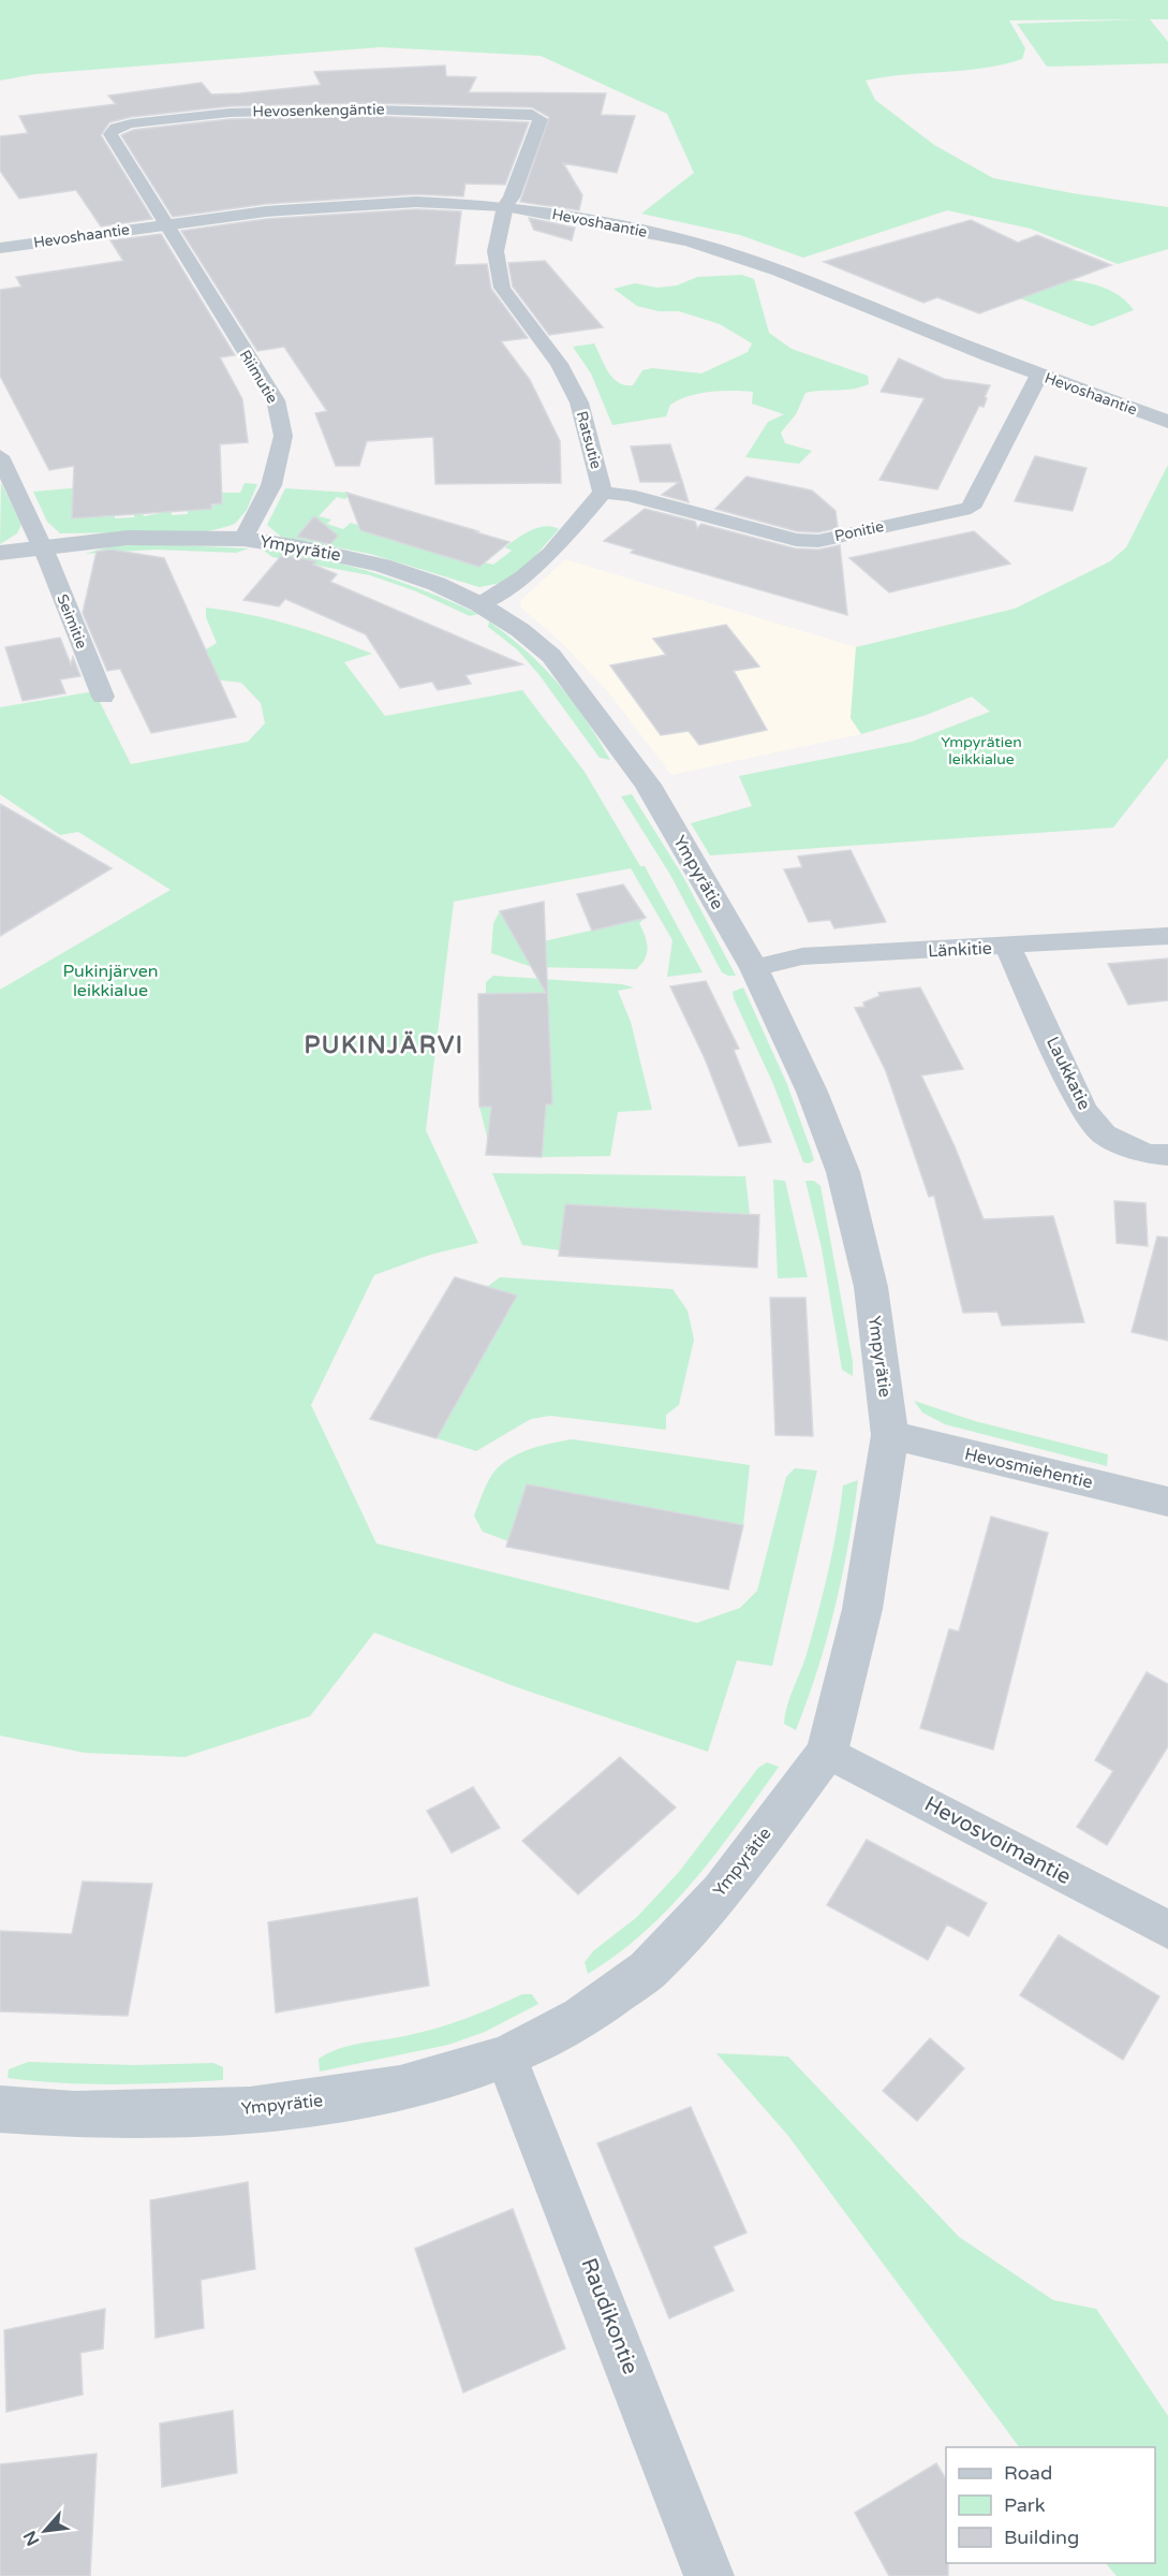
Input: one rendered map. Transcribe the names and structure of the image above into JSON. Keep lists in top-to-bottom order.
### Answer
{
  "streets": {
    "street": [
      "Hevosenkengäntie",
      "Hevoshaantie",
      "Riimutie",
      "Ratsutie",
      "Ponitie",
      "Ympyrätie",
      "Seimitie",
      "Länkitie",
      "Laukkatie",
      "Hevosmiehentie",
      "Hevosvoimantie",
      "Raudikontie"
    ]
  },
  "crossings": [
    ["Hevosenkengäntie", "Hevoshaantie"],
    ["Hevosenkengäntie", "Riimutie"],
    ["Hevosenkengäntie", "Ratsutie"],
    ["Hevoshaantie", "Riimutie"],
    ["Hevoshaantie", "Ratsutie"],
    ["Hevoshaantie", "Ponitie"],
    ["Riimutie", "Ympyrätie"],
    ["Ratsutie", "Ponitie"],
    ["Ratsutie", "Ympyrätie"],
    ["Ympyrätie", "Seimitie"],
    ["Ympyrätie", "Länkitie"],
    ["Ympyrätie", "Hevosmiehentie"],
    ["Ympyrätie", "Hevosvoimantie"],
    ["Ympyrätie", "Raudikontie"],
    ["Länkitie", "Laukkatie"]
  ],
  "districts": ["PUKINJÄRVI"],
  "parks": ["Ympyrätien leikkialue", "Pukinjärven leikkialue"],
  "legend": ["Road", "Park", "Building"],
  "north": "bottom left"
}
